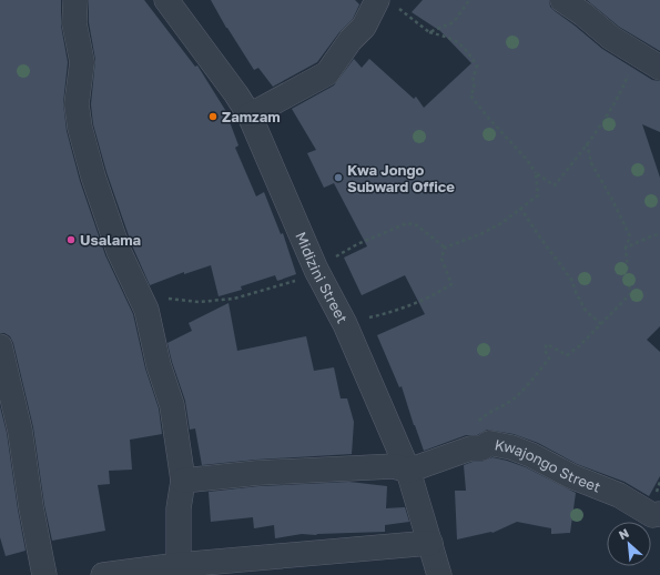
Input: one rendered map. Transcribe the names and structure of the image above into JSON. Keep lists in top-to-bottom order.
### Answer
{
  "streets": {
    "street": ["Midizini Street", "Kwajongo Street"]
  },
  "crossings": [
    ["Midizini Street", "Kwajongo Street"]
  ],
  "places": ["Zamzam", "Kwa Jongo Subward Office", "Usalama"],
  "north": "top left"
}
